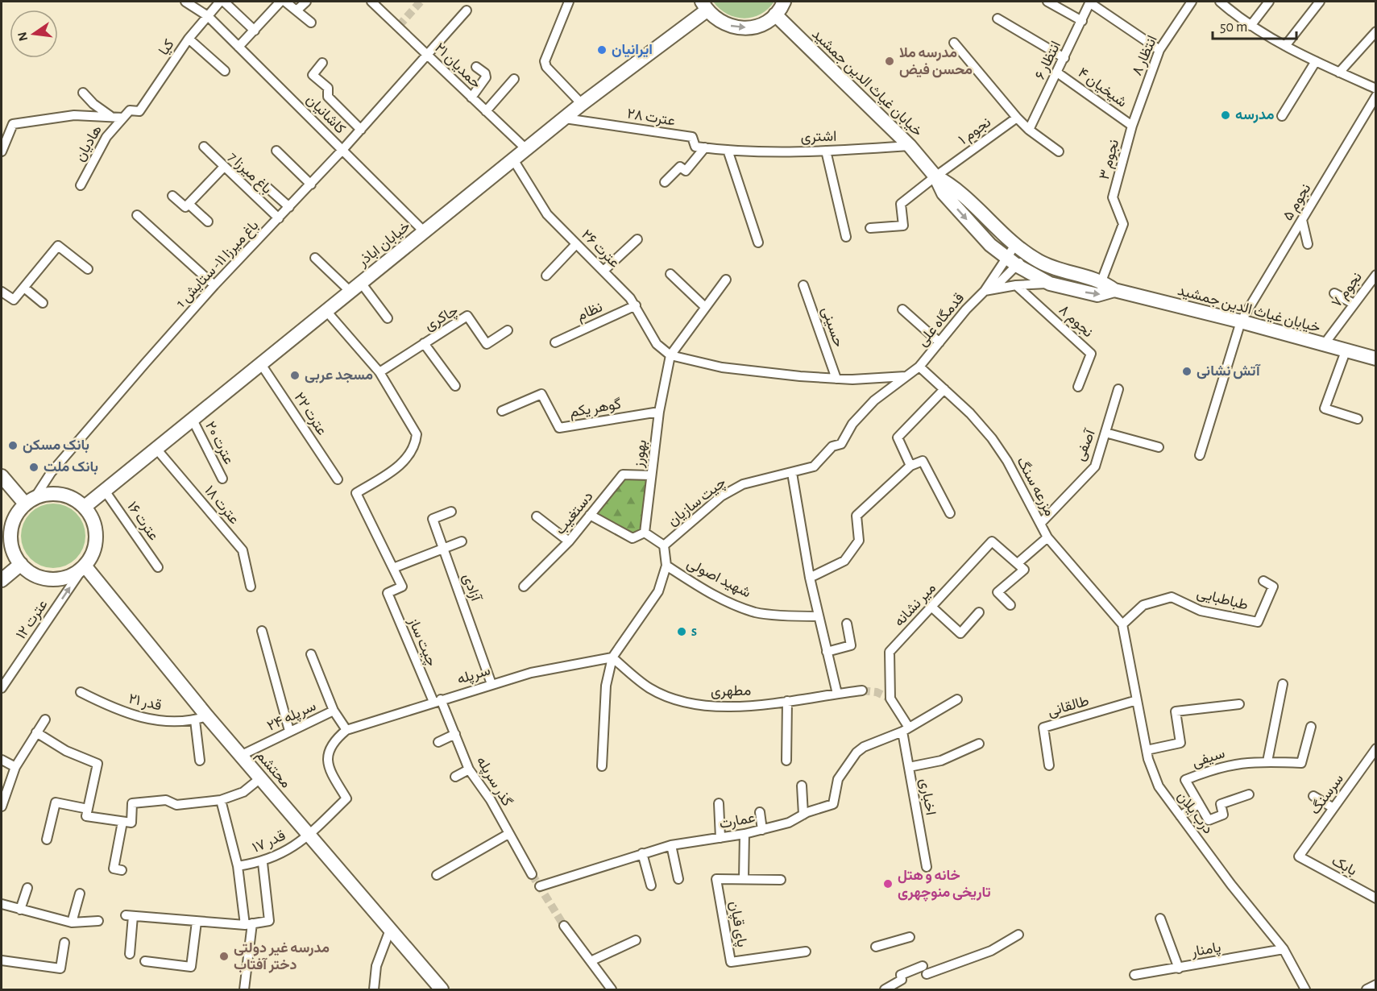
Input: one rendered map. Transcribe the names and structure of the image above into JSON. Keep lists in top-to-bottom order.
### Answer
{
  "streets": {
    "main road": ["خیابان غیاث الدین جمشید", "خیابان اباذر", "محتشم"],
    "street": [
      "کیا",
      "انتظار ۸",
      "انتظار ۶",
      "حمدیان ۲۱",
      "شیخیان ۴",
      "کاشانیان",
      "عترت ۲۸",
      "نجوم ۱",
      "اشتری",
      "هادیان",
      "نجوم ۳",
      "باغ میرزا 7",
      "نجوم ۵",
      "عترت ۲۶",
      "باغ میرزا ۱۱- ستایش 1",
      "نجوم ۷",
      "نظام",
      "چاکری",
      "قدمگاه علی",
      "نجوم ۸",
      "حسینی",
      "گوهر یکم",
      "عترت ۲۲",
      "عترت ۲۰",
      "آصفی",
      "بهورز",
      "مزرعه سنگ",
      "چیت سازیان",
      "عترت ۱۸",
      "دستغیب",
      "عترت ۱۶",
      "شهید اصولی",
      "آزادی",
      "طباطبایی",
      "میر نشانه",
      "عترت ۱۲",
      "چیت ساز",
      "سرپله",
      "مطهری",
      "قدر ۲۱",
      "طالقانی",
      "سرپله ۲۴",
      "سیفی",
      "گذر سرپله",
      "سرسنگ",
      "اخباری",
      "درب یلان",
      "عمارت",
      "قدر ۱۷",
      "بابک",
      "پای قپان",
      "پامنار"
    ]
  },
  "crossings": [
    ["کیا", "کاشانیان"],
    ["کیا", "هادیان"],
    ["انتظار ۸", "شیخیان ۴"],
    ["انتظار ۸", "نجوم ۳"],
    ["انتظار ۶", "شیخیان ۴"],
    ["حمدیان ۲۱", "خیابان اباذر"],
    ["حمدیان ۲۱", "باغ میرزا ۱۱- ستایش 1"],
    ["خیابان غیاث الدین جمشید", "نجوم ۱"],
    ["خیابان غیاث الدین جمشید", "اشتری"],
    ["خیابان غیاث الدین جمشید", "نجوم ۳"],
    ["خیابان غیاث الدین جمشید", "نجوم ۵"],
    ["خیابان غیاث الدین جمشید", "نجوم ۷"],
    ["خیابان غیاث الدین جمشید", "قدمگاه علی"],
    ["شیخیان ۴", "نجوم ۳"],
    ["کاشانیان", "خیابان اباذر"],
    ["کاشانیان", "باغ میرزا ۱۱- ستایش 1"],
    ["عترت ۲۸", "اشتری"],
    ["عترت ۲۸", "خیابان اباذر"],
    ["باغ میرزا 7", "باغ میرزا ۱۱- ستایش 1"],
    ["خیابان اباذر", "عترت ۲۶"],
    ["خیابان اباذر", "باغ میرزا ۱۱- ستایش 1"],
    ["خیابان اباذر", "عترت ۲۲"],
    ["خیابان اباذر", "عترت ۲۰"],
    ["خیابان اباذر", "عترت ۱۸"],
    ["خیابان اباذر", "عترت ۱۶"],
    ["خیابان اباذر", "عترت ۱۲"],
    ["خیابان اباذر", "محتشم"],
    ["عترت ۲۶", "نظام"],
    ["عترت ۲۶", "بهورز"],
    ["باغ میرزا ۱۱- ستایش 1", "عترت ۱۲"],
    ["باغ میرزا ۱۱- ستایش 1", "محتشم"],
    ["قدمگاه علی", "مزرعه سنگ"],
    ["قدمگاه علی", "چیت سازیان"],
    ["گوهر یکم", "بهورز"],
    ["آصفی", "مزرعه سنگ"],
    ["بهورز", "دستغیب"],
    ["مزرعه سنگ", "چیت سازیان"],
    ["مزرعه سنگ", "طباطبایی"],
    ["مزرعه سنگ", "درب یلان"],
    ["چیت سازیان", "شهید اصولی"],
    ["چیت سازیان", "سرپله"],
    ["چیت سازیان", "مطهری"],
    ["آزادی", "سرپله"],
    ["طباطبایی", "درب یلان"],
    ["میر نشانه", "اخباری"],
    ["میر نشانه", "عمارت"],
    ["عترت ۱۲", "محتشم"],
    ["چیت ساز", "سرپله"],
    ["چیت ساز", "گذر سرپله"],
    ["سرپله", "مطهری"],
    ["سرپله", "سرپله ۲۴"],
    ["سرپله", "گذر سرپله"],
    ["سرپله", "قدر ۱۷"],
    ["قدر ۲۱", "محتشم"],
    ["طالقانی", "درب یلان"],
    ["سرپله ۲۴", "محتشم"],
    ["سرپله ۲۴", "قدر ۱۷"],
    ["محتشم", "قدر ۱۷"],
    ["سرسنگ", "بابک"],
    ["اخباری", "عمارت"],
    ["درب یلان", "پامنار"]
  ],
  "one_way": ["عترت ۱۲"],
  "places": [
    "ایرانیان",
    "مدرسه ملا محسن فیض",
    "مدرسه",
    "آتش نشانی",
    "مسجد عربی",
    "بانک مسکن",
    "بانک ملت",
    "s",
    "خانه و هتل تاریخی منوچهری",
    "مدرسه غیر دولتی دختر آفتاب"
  ],
  "scale_bar": "50 m",
  "north": "left"
}
